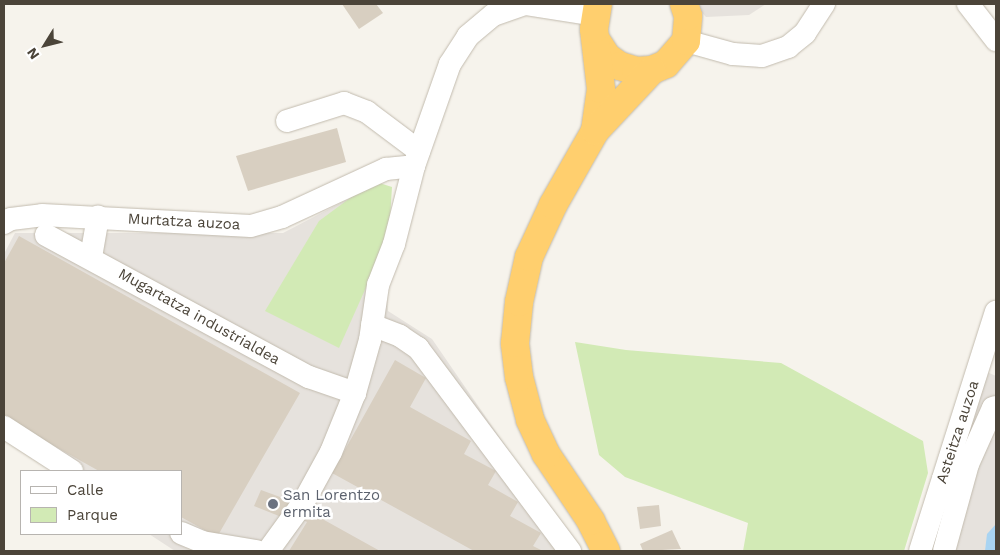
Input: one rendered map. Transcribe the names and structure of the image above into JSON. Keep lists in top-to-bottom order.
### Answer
{
  "streets": {
    "street": ["Murtatza auzoa", "Mugartatza industrialdea", "Asteitza auzoa"]
  },
  "places": ["San Lorentzo ermita"],
  "legend": ["Calle", "Parque"],
  "north": "bottom left"
}
